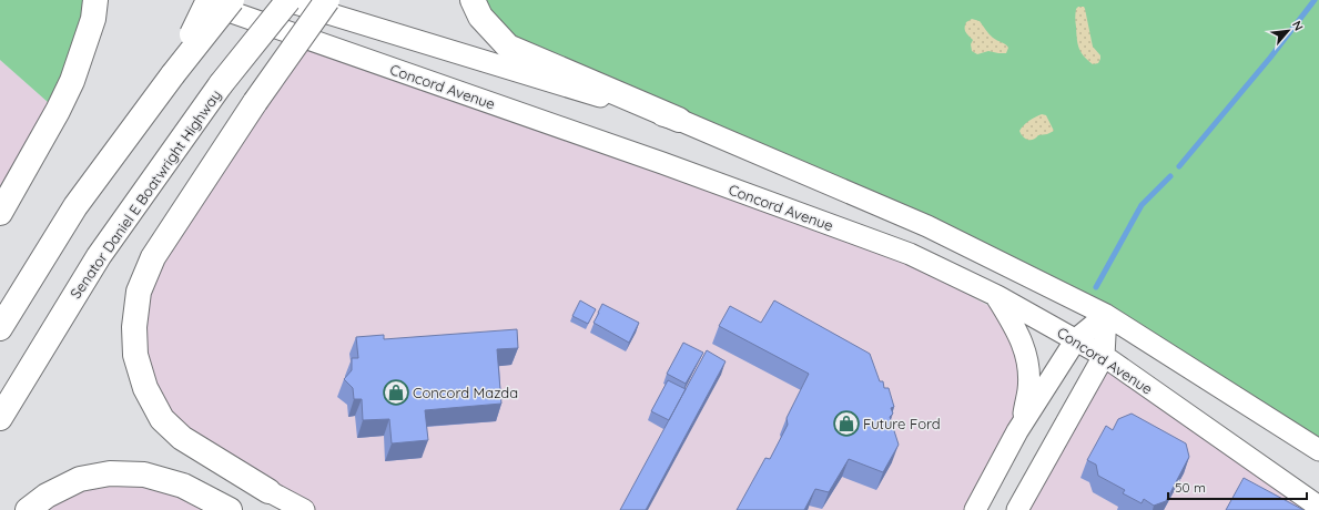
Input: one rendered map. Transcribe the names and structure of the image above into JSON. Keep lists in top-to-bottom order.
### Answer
{
  "streets": {
    "highway": ["Senator Daniel E Boatwright Highway"],
    "main road": ["Concord Avenue"]
  },
  "places": {
    "shop": ["Concord Mazda", "Future Ford"]
  },
  "scale_bar": "50 m",
  "north": "top right"
}
